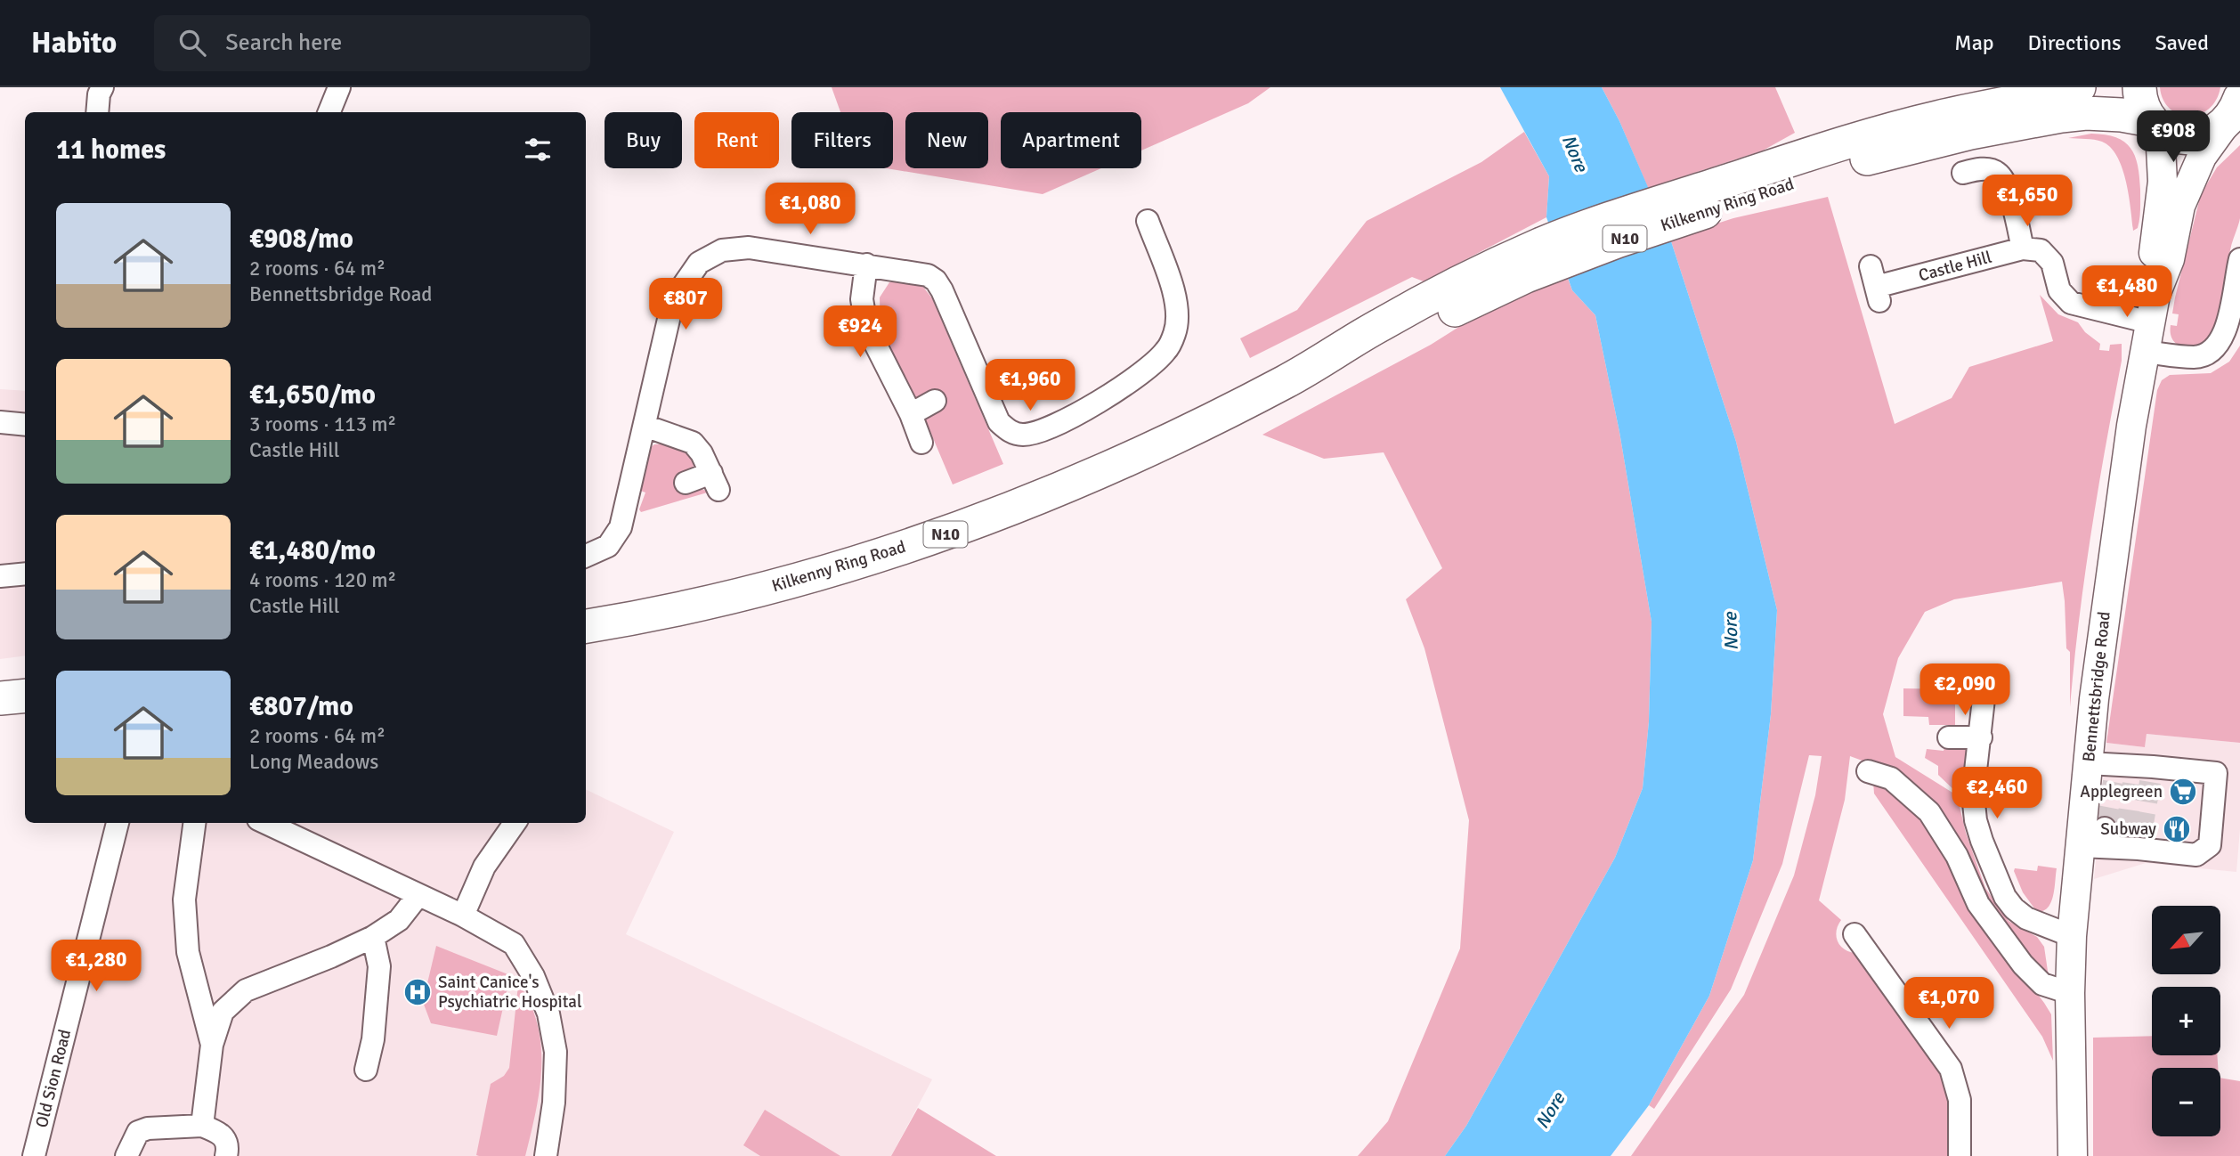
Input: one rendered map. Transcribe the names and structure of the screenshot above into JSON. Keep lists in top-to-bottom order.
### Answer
{
  "streets": {
    "highway": ["Kilkenny Ring Road", "N10"],
    "main road": ["Bennettsbridge Road"],
    "street": ["Castle Hill", "Old Sion Road"]
  },
  "crossings": [
    ["Kilkenny Ring Road", "N10"],
    ["Kilkenny Ring Road", "Bennettsbridge Road"],
    ["N10", "Bennettsbridge Road"]
  ],
  "water": ["Nore"],
  "places": {
    "supermarket": ["Applegreen"],
    "restaurant": ["Subway"],
    "hospital": ["Saint Canice's Psychiatric Hospital"]
  },
  "north": "bottom left",
  "page": {
    "header": "Habito",
    "search": "Search here",
    "nav": ["Map", "Directions", "Saved"],
    "price": [
      "€908",
      "€1,650",
      "€1,080",
      "€1,480",
      "€807",
      "€924",
      "€1,960",
      "€2,090",
      "€2,460",
      "€1,280",
      "€1,070"
    ],
    "chip": [
      "Buy",
      "Rent",
      "Filters",
      "New",
      "Apartment"
    ],
    "heading": "11 homes",
    "list": [
      {
        "name": "€908/mo",
        "note": "2 rooms · 64 m² · Bennettsbridge Road"
      },
      {
        "name": "€1,650/mo",
        "note": "3 rooms · 113 m² · Castle Hill"
      },
      {
        "name": "€1,480/mo",
        "note": "4 rooms · 120 m² · Castle Hill"
      },
      {
        "name": "€807/mo",
        "note": "2 rooms · 64 m² · Long Meadows"
      }
    ],
    "map_buttons": ["+", "−"]
  }
}
